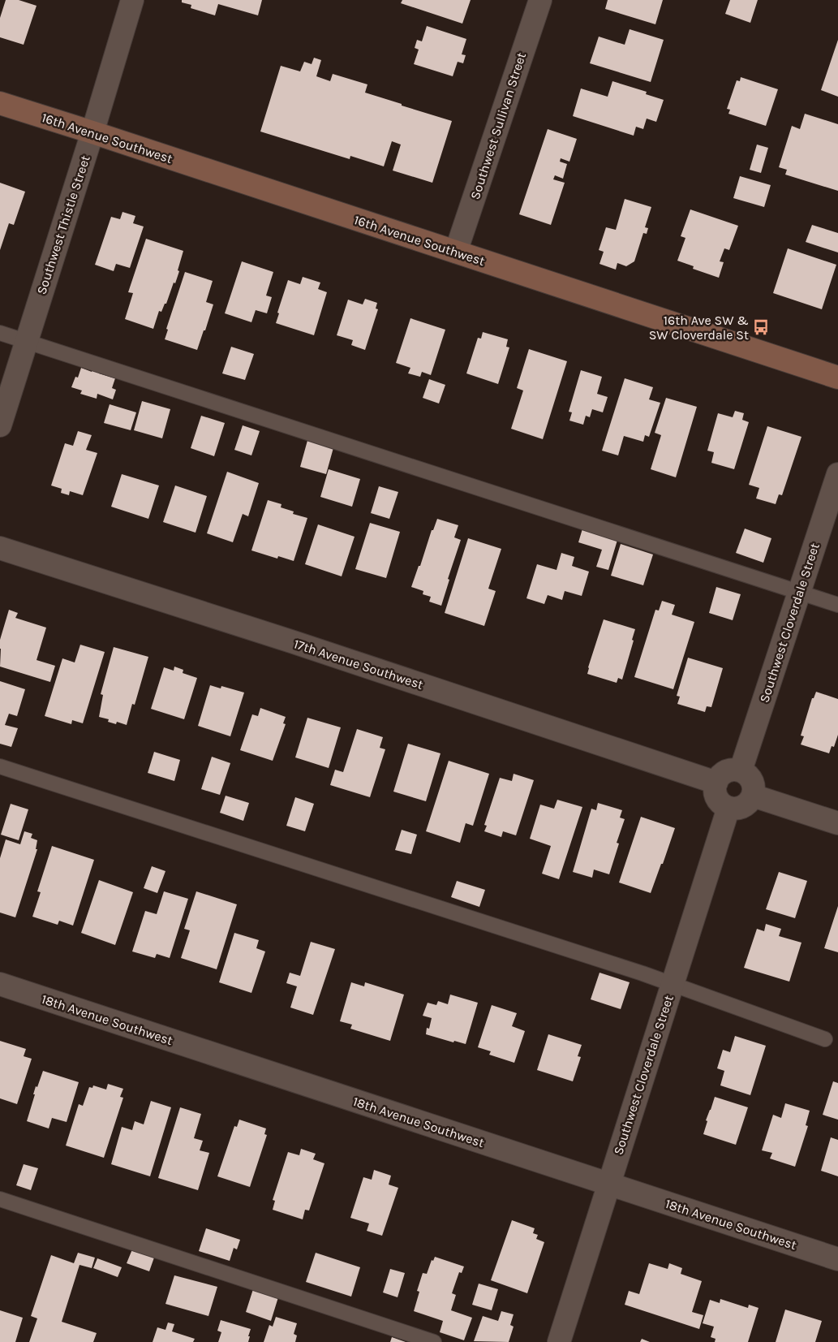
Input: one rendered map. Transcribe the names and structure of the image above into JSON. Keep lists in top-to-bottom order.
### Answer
{
  "streets": {
    "street": [
      "Southwest Sullivan Street",
      "16th Avenue Southwest",
      "Southwest Thistle Street",
      "Southwest Cloverdale Street",
      "17th Avenue Southwest",
      "18th Avenue Southwest"
    ]
  },
  "crossings": [
    ["Southwest Sullivan Street", "16th Avenue Southwest"],
    ["16th Avenue Southwest", "Southwest Thistle Street"],
    ["Southwest Cloverdale Street", "17th Avenue Southwest"],
    ["Southwest Cloverdale Street", "18th Avenue Southwest"]
  ],
  "places": {
    "bus stop": ["16th Ave SW & SW Cloverdale St"]
  }
}
